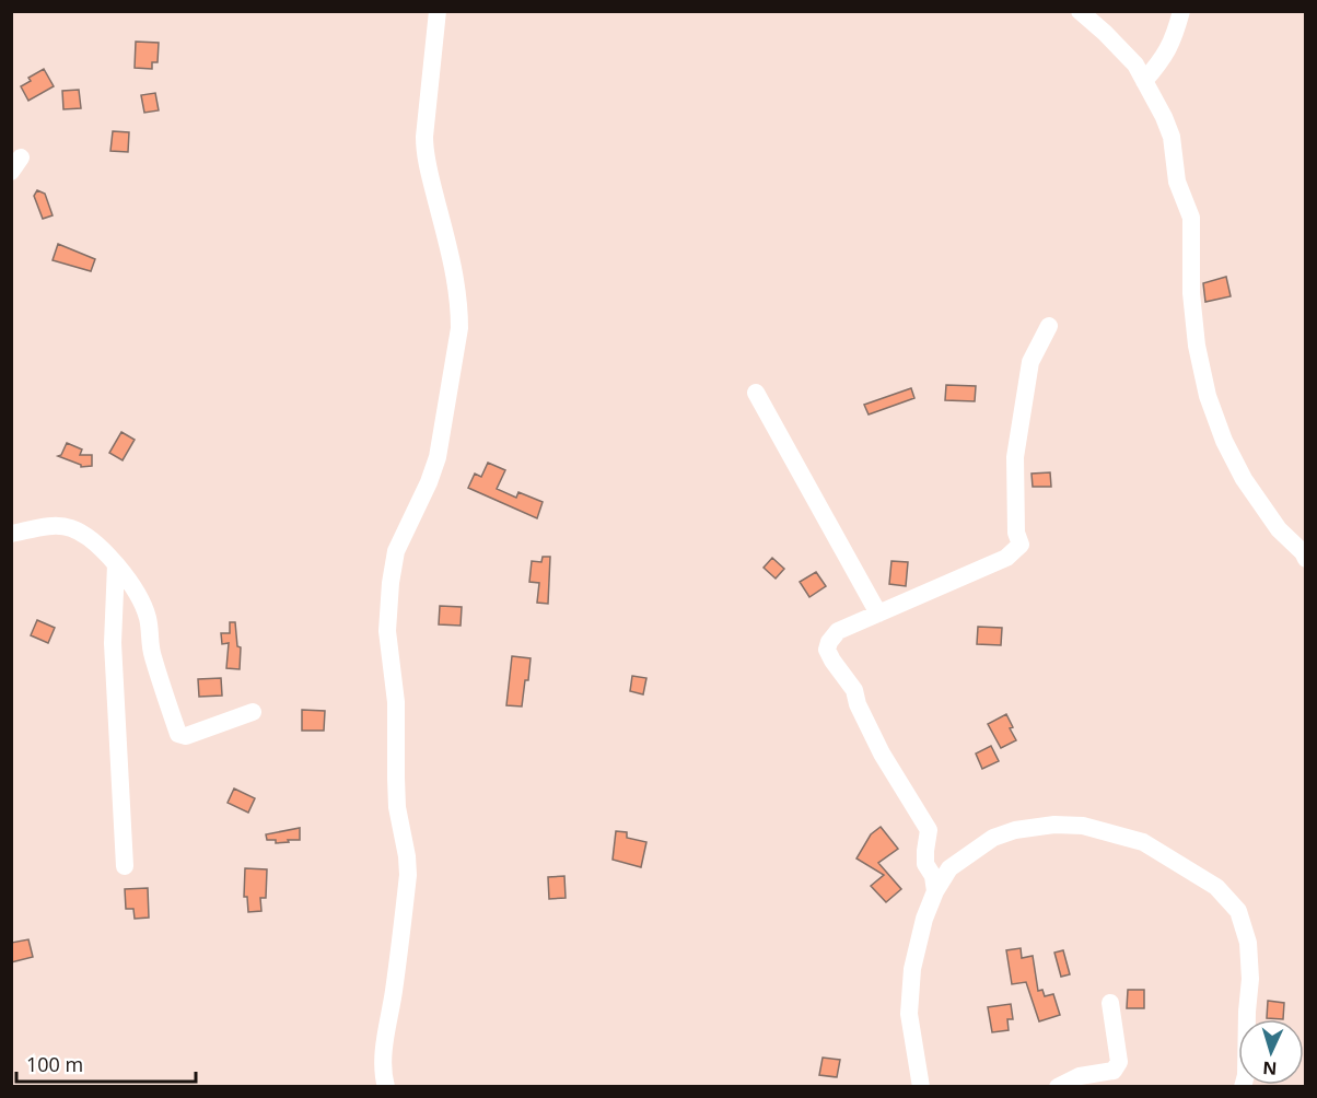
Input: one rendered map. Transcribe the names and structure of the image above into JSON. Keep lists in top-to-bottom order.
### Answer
{
  "scale_bar": "100 m",
  "north": "bottom"
}
